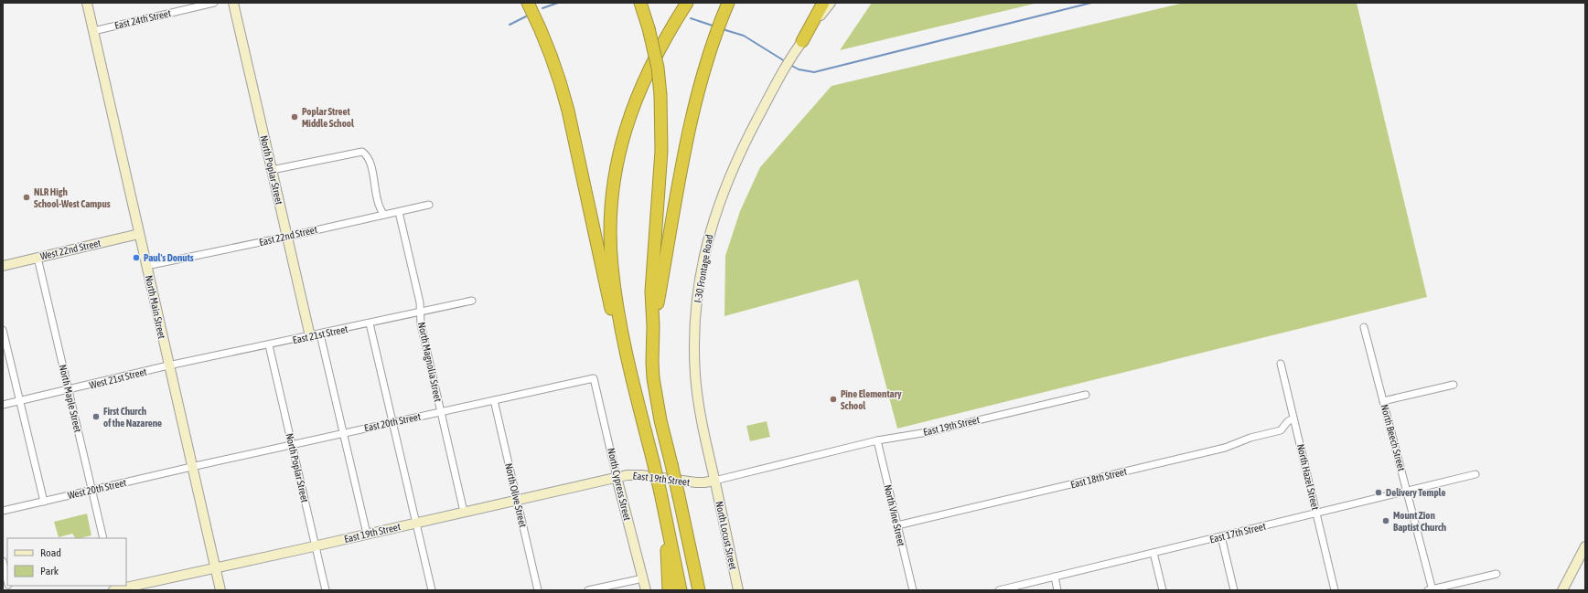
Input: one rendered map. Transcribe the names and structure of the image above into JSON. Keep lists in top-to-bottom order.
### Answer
{
  "streets": {
    "main road": [
      "North Poplar Street",
      "West 22nd Street",
      "I-30 Frontage Road",
      "North Main Street",
      "East 19th Street",
      "North Cypress Street",
      "North Locust Street"
    ],
    "street": [
      "East 24th Street",
      "East 22nd Street",
      "East 21st Street",
      "North Magnolia Street",
      "West 21st Street",
      "North Maple Street",
      "East 20th Street",
      "North Beech Street",
      "North Hazel Street",
      "East 18th Street",
      "West 20th Street",
      "North Olive Street",
      "North Vine Street",
      "East 17th Street"
    ]
  },
  "crossings": [
    ["East 24th Street", "North Main Street"],
    ["North Poplar Street", "East 22nd Street"],
    ["North Poplar Street", "East 21st Street"],
    ["North Poplar Street", "East 20th Street"],
    ["North Poplar Street", "East 19th Street"],
    ["East 22nd Street", "North Main Street"],
    ["East 22nd Street", "North Magnolia Street"],
    ["West 22nd Street", "North Main Street"],
    ["West 22nd Street", "North Maple Street"],
    ["I-30 Frontage Road", "East 19th Street"],
    ["I-30 Frontage Road", "North Locust Street"],
    ["North Main Street", "East 21st Street"],
    ["North Main Street", "West 21st Street"],
    ["North Main Street", "East 20th Street"],
    ["North Main Street", "East 19th Street"],
    ["North Main Street", "West 20th Street"],
    ["East 21st Street", "North Magnolia Street"],
    ["East 21st Street", "West 21st Street"],
    ["North Magnolia Street", "East 20th Street"],
    ["North Magnolia Street", "East 19th Street"],
    ["West 21st Street", "North Maple Street"],
    ["North Maple Street", "West 20th Street"],
    ["East 20th Street", "North Cypress Street"],
    ["East 20th Street", "West 20th Street"],
    ["East 20th Street", "North Olive Street"],
    ["East 19th Street", "North Cypress Street"],
    ["East 19th Street", "North Olive Street"],
    ["East 19th Street", "North Vine Street"],
    ["East 19th Street", "North Locust Street"],
    ["North Beech Street", "East 17th Street"],
    ["North Hazel Street", "East 18th Street"],
    ["North Hazel Street", "East 17th Street"],
    ["East 18th Street", "North Vine Street"]
  ],
  "places": [
    "Poplar Street Middle School",
    "NLR High School-West Campus",
    "Paul's Donuts",
    "Pine Elementary School",
    "First Church of the Nazarene",
    "Delivery Temple",
    "Mount Zion Baptist Church"
  ],
  "legend": ["Road", "Park"]
}
